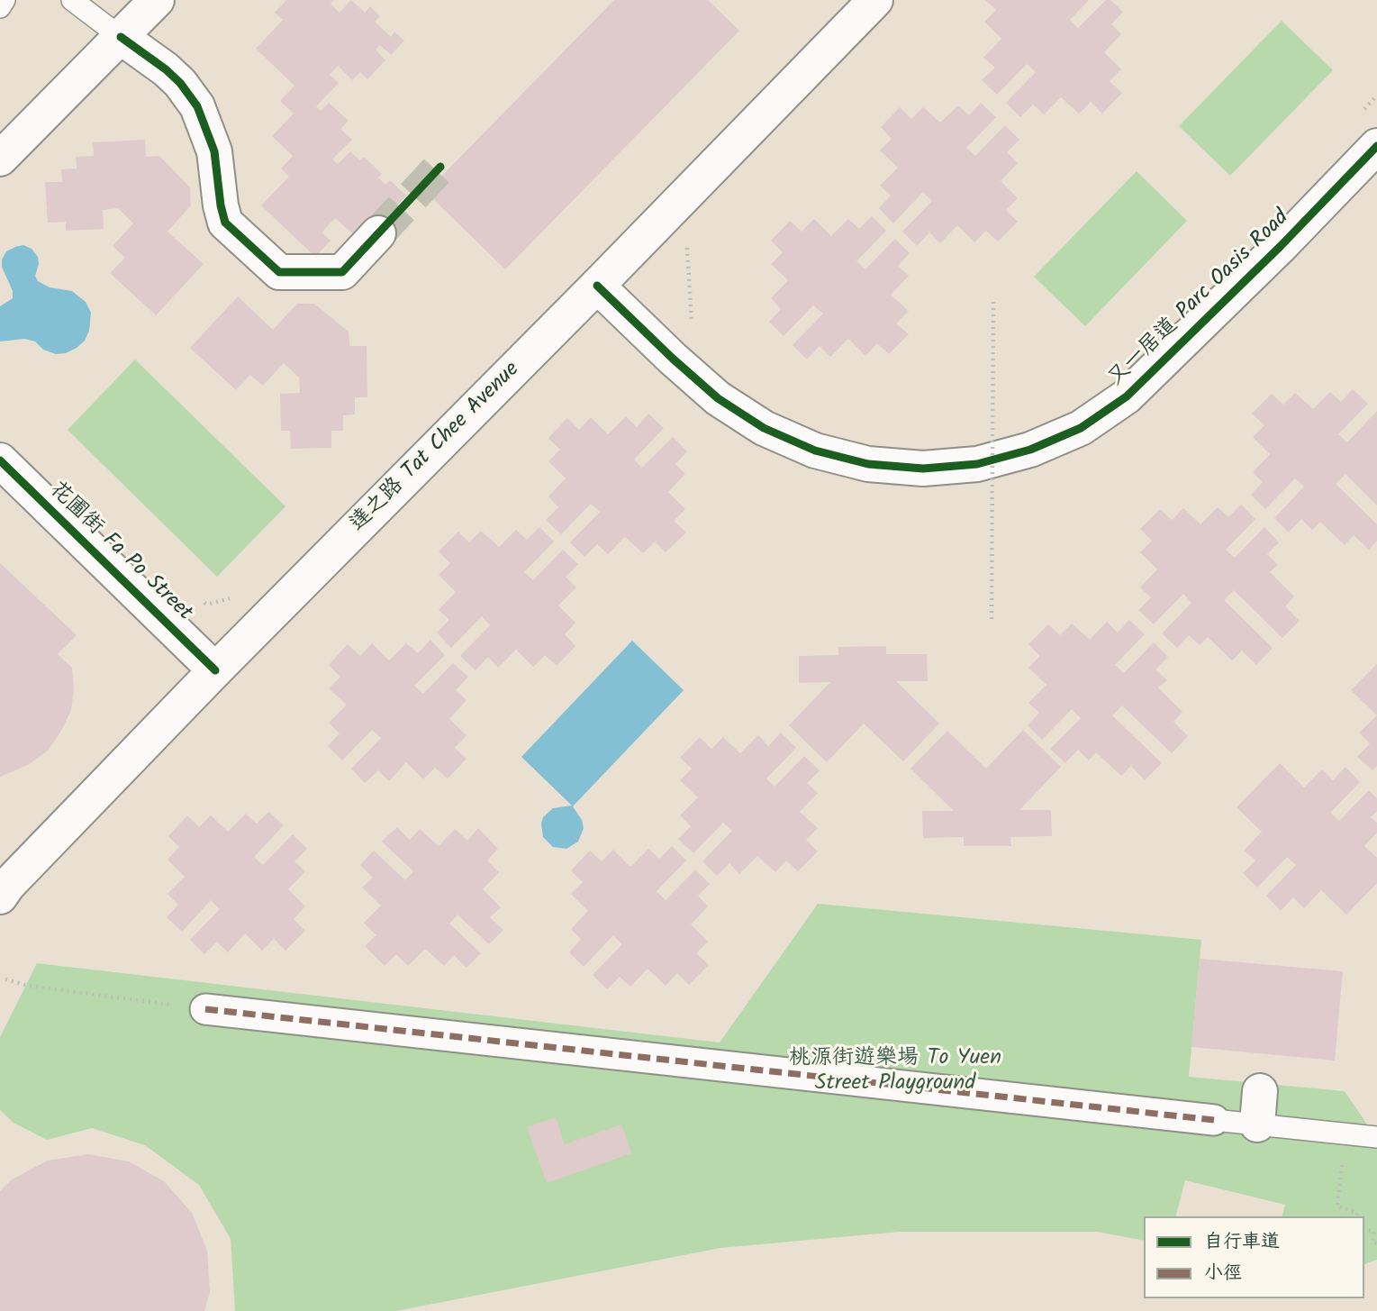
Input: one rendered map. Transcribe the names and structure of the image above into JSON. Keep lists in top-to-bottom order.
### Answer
{
  "streets": {
    "street": ["又一居道 Parc Oasis Road", "達之路 Tat Chee Avenue", "花圃街 Fa Po Street"]
  },
  "crossings": [
    ["又一居道 Parc Oasis Road", "達之路 Tat Chee Avenue"],
    ["達之路 Tat Chee Avenue", "花圃街 Fa Po Street"]
  ],
  "parks": ["桃源街遊樂場 To Yuen Street Playground"],
  "legend": ["自行車道", "小徑"]
}
